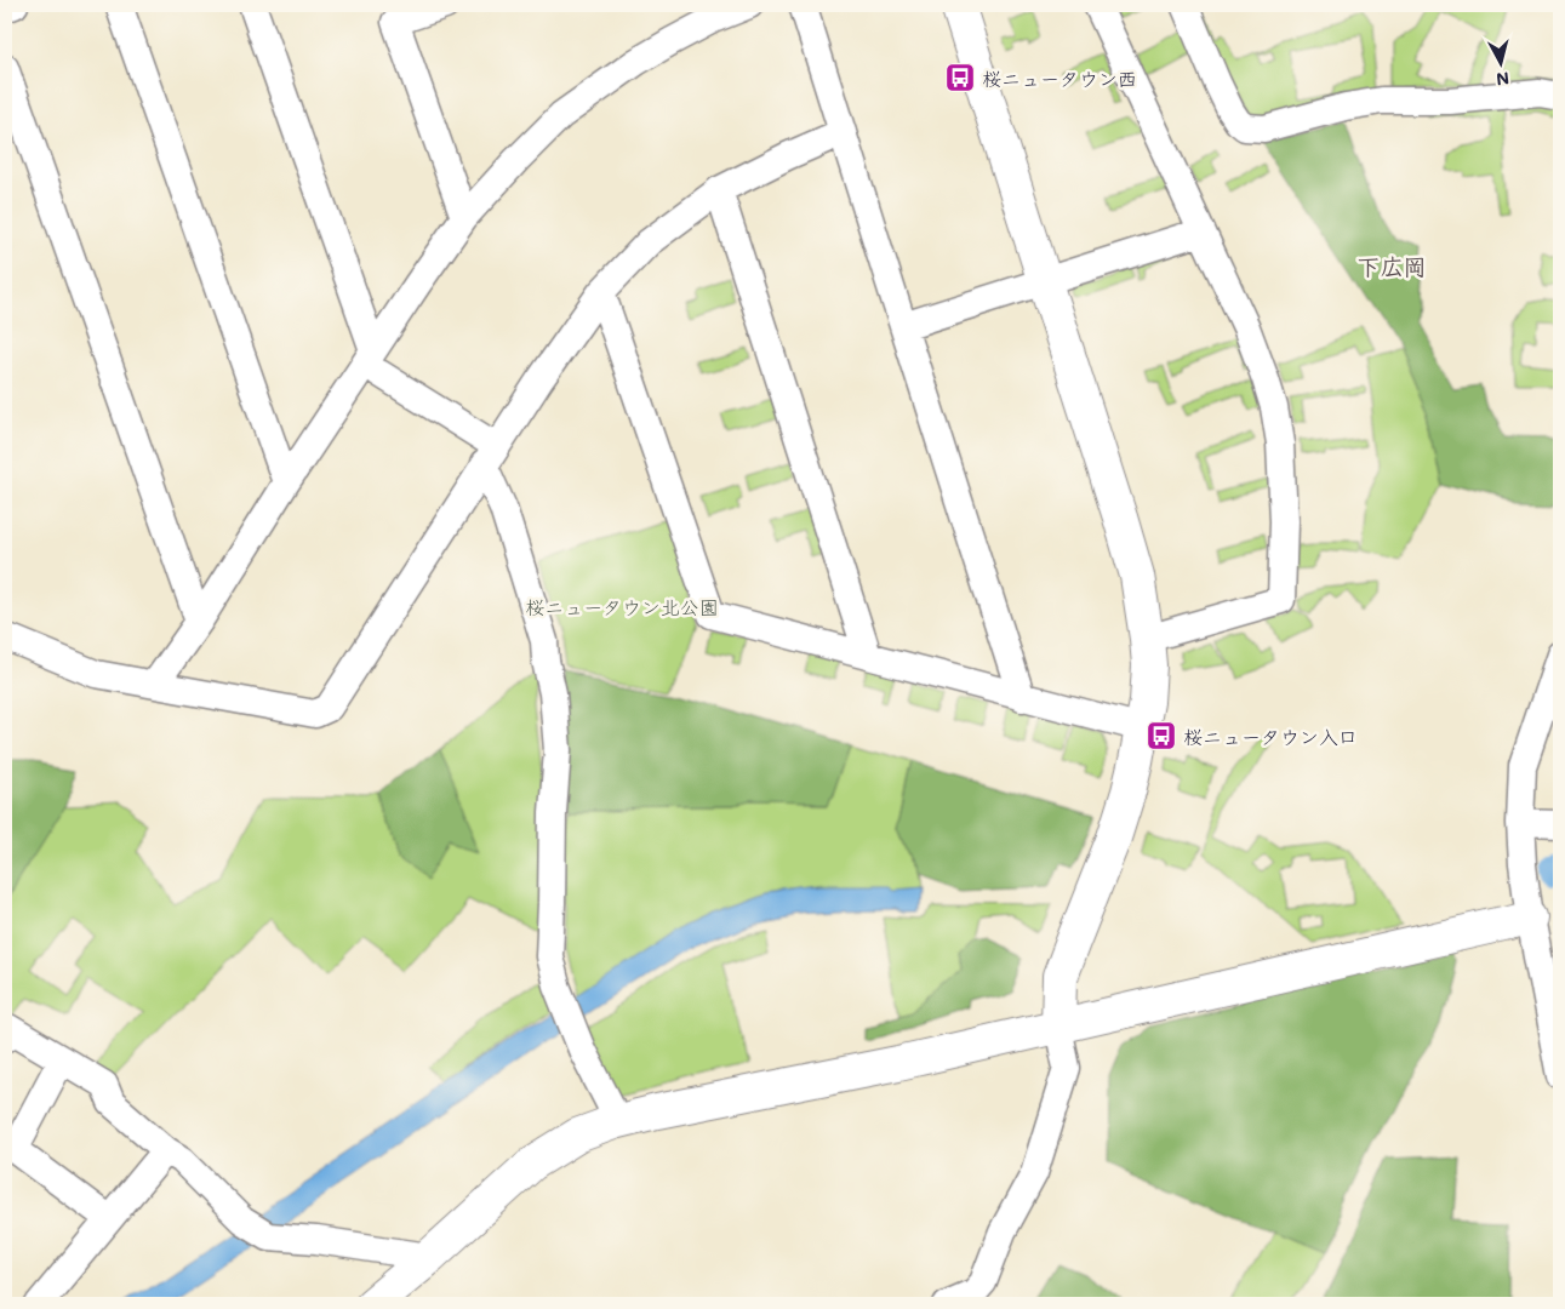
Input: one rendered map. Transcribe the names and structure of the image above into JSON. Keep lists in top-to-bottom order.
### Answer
{
  "districts": ["下広岡"],
  "parks": ["桜ニュータウン北公園"],
  "places": {
    "bus stop": ["桜ニュータウン西", "桜ニュータウン入口"]
  },
  "north": "bottom"
}
